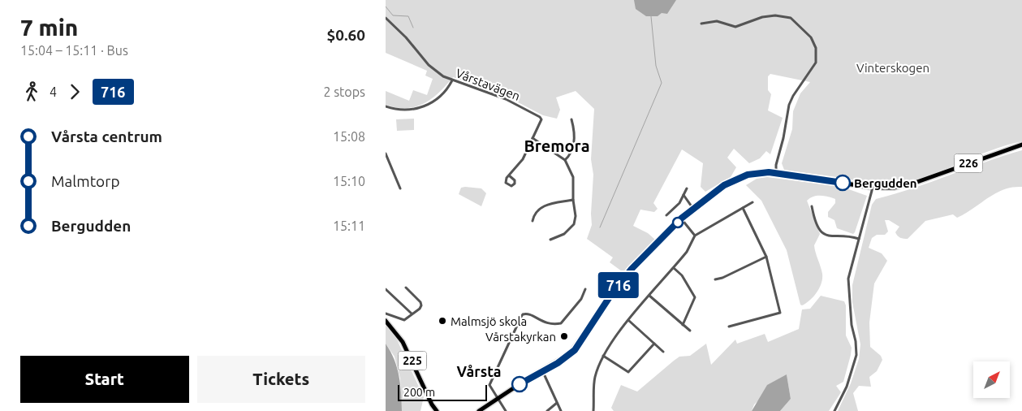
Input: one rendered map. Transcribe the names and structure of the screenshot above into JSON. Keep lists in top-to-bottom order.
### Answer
{
  "streets": {
    "main road": ["226", "225"],
    "street": ["Vårstavägen"]
  },
  "districts": ["Bremora", "Vårsta"],
  "parks": ["Vinterskogen"],
  "places": ["Bergudden", "Malmsjö skola", "Vårstakyrkan"],
  "lines": ["bus line 716"],
  "scale_bar": "200 m",
  "north": "top right",
  "page": {
    "heading": ["7 min", "15:04 – 15:11 · Bus", "$0.60"],
    "on_map": "716",
    "legs": ["4", "716", "2 stops"],
    "list": [
      {
        "name": "Vårsta centrum",
        "value": "15:08"
      },
      {
        "name": "Malmtorp",
        "value": "15:10"
      },
      {
        "name": "Bergudden",
        "value": "15:11"
      }
    ],
    "buttons": ["Start", "Tickets"],
    "scale": "200 m"
  }
}
